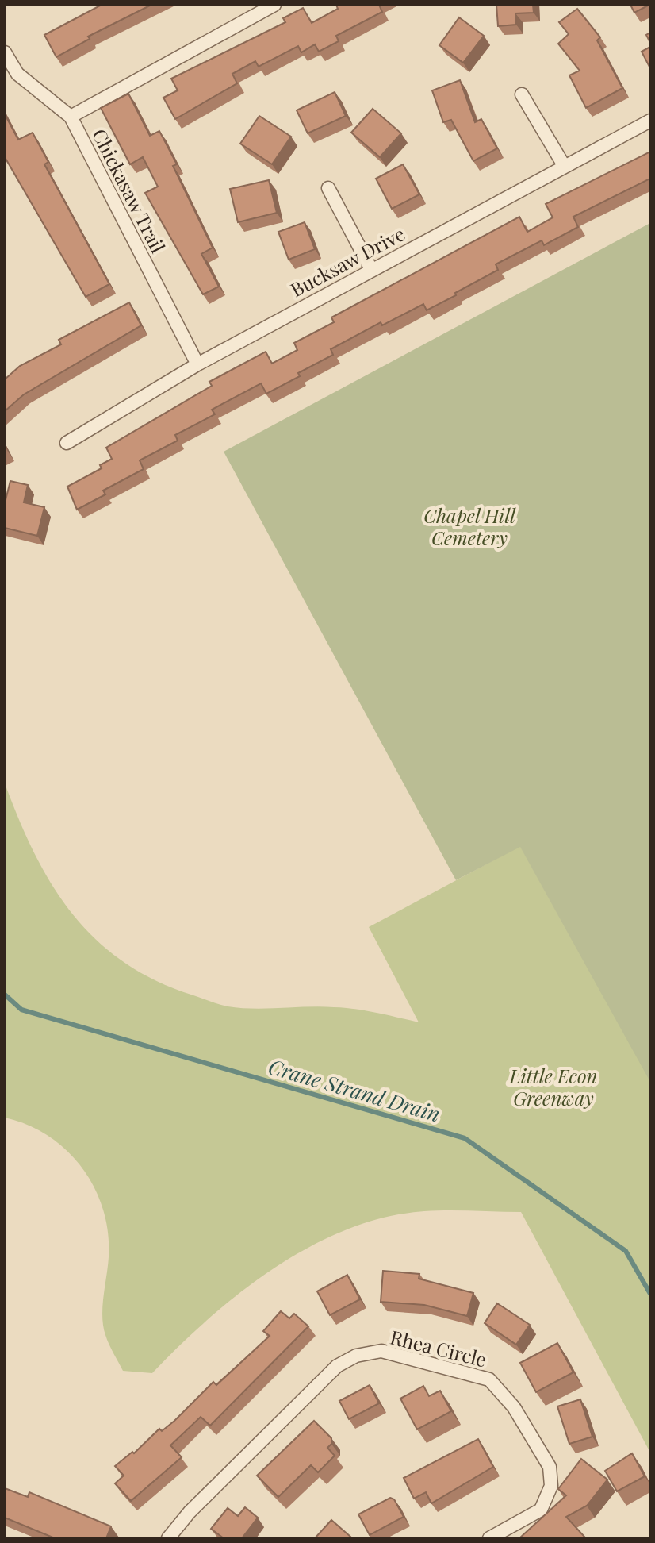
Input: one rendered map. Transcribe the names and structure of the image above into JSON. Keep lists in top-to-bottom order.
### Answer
{
  "streets": {
    "street": ["Chickasaw Trail", "Bucksaw Drive", "Rhea Circle"]
  },
  "crossings": [
    ["Chickasaw Trail", "Bucksaw Drive"]
  ],
  "water": ["Crane Strand Drain"],
  "parks": ["Chapel Hill Cemetery", "Little Econ Greenway"]
}
